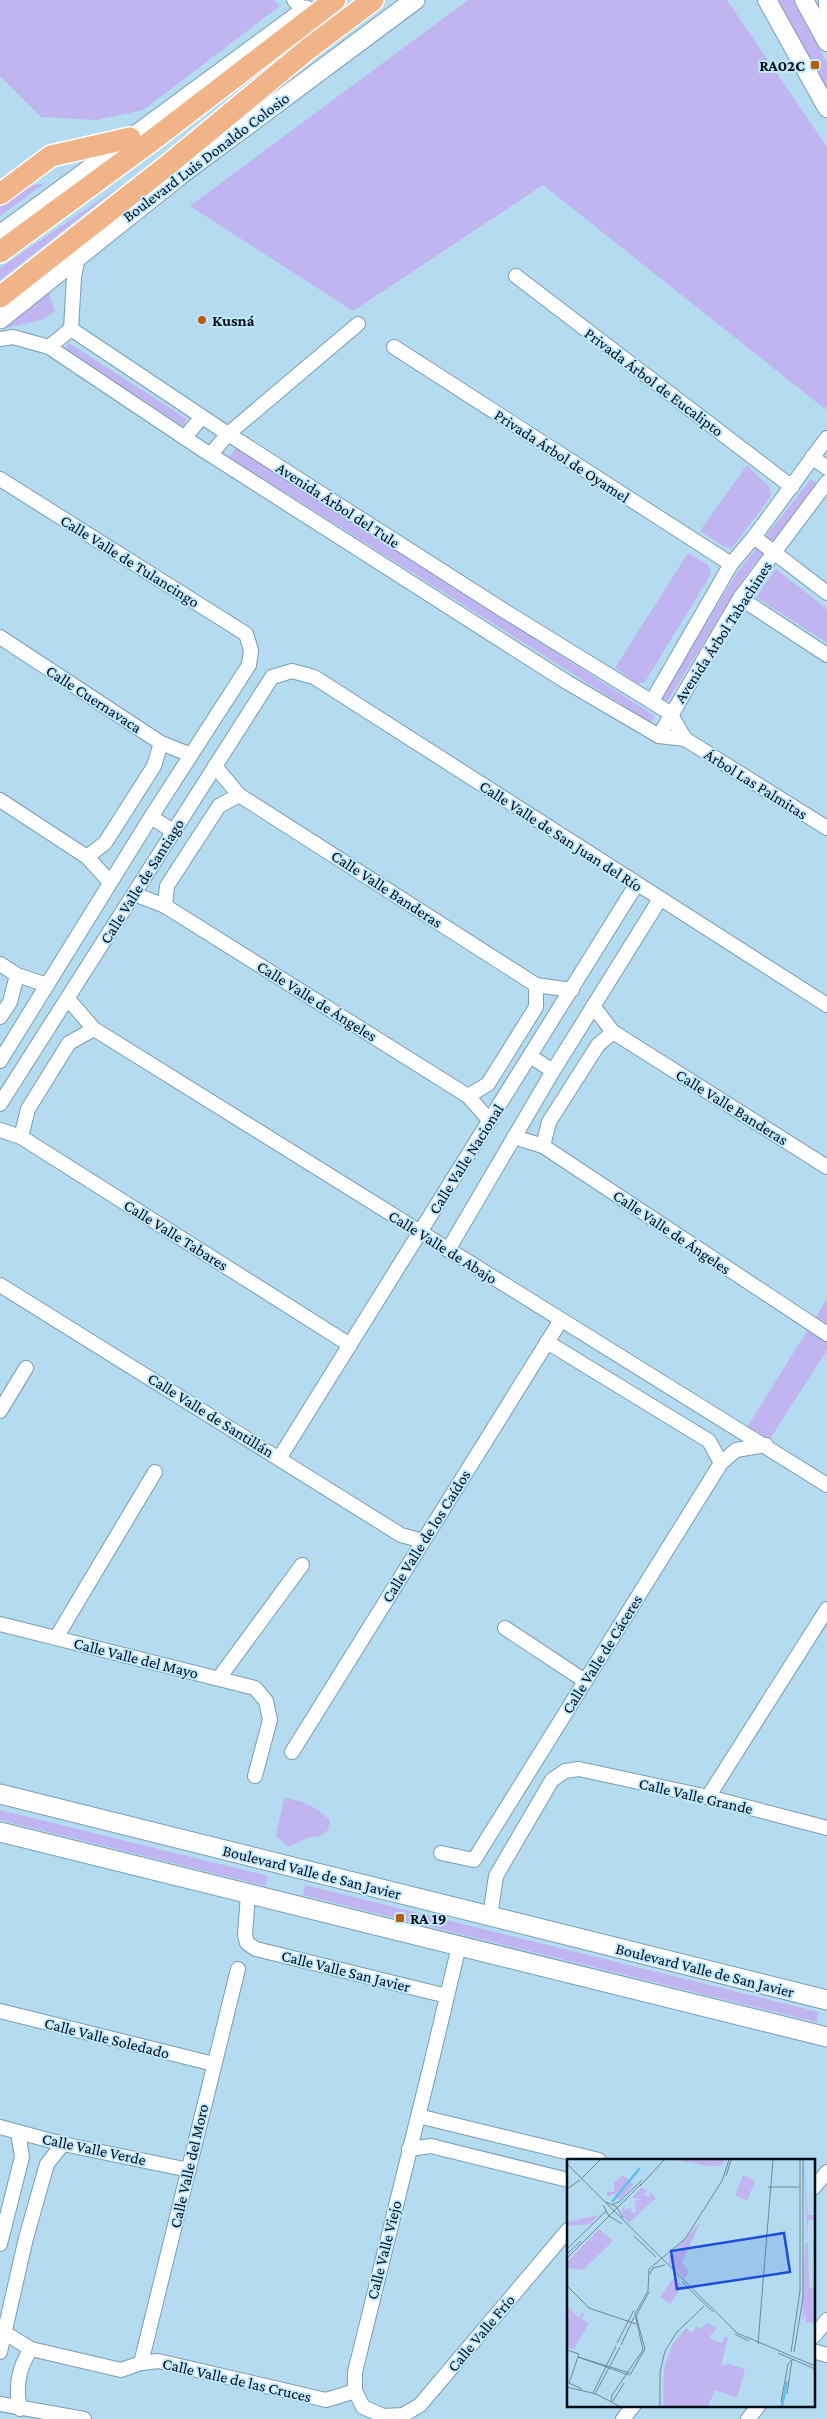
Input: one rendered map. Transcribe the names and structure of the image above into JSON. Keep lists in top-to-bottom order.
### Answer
{
  "streets": {
    "main road": ["Boulevard Luis Donaldo Colosio", "Boulevard Valle de San Javier"],
    "street": [
      "Privada Árbol de Eucalipto",
      "Privada Árbol de Oyamel",
      "Avenida Árbol del Tule",
      "Calle Valle de Tulancingo",
      "Avenida Árbol Tabachines",
      "Calle Cuernavaca",
      "Árbol Las Palmitas",
      "Calle Valle de San Juan del Río",
      "Calle Valle de Santiago",
      "Calle Valle Banderas",
      "Calle Valle de Ángeles",
      "Calle Valle Nacional",
      "Calle Valle Tabares",
      "Calle Valle de Abajo",
      "Calle Valle de Santillán",
      "Calle Valle de los Caídos",
      "Calle Valle de Cáceres",
      "Calle Valle del Mayo",
      "Calle Valle Grande",
      "Calle Valle San Javier",
      "Calle Valle Soledado",
      "Calle Valle Verde",
      "Calle Valle del Moro",
      "Calle Valle Viejo",
      "Calle Valle Frío",
      "Calle Valle de las Cruces"
    ]
  },
  "crossings": [
    ["Privada Árbol de Eucalipto", "Avenida Árbol Tabachines"],
    ["Privada Árbol de Oyamel", "Avenida Árbol Tabachines"],
    ["Avenida Árbol del Tule", "Avenida Árbol Tabachines"],
    ["Avenida Árbol del Tule", "Árbol Las Palmitas"],
    ["Calle Valle de Tulancingo", "Calle Valle de Santiago"],
    ["Avenida Árbol Tabachines", "Árbol Las Palmitas"],
    ["Calle Cuernavaca", "Calle Valle de Santiago"],
    ["Calle Valle de San Juan del Río", "Calle Valle de Santiago"],
    ["Calle Valle de San Juan del Río", "Calle Valle Nacional"],
    ["Calle Valle de Santiago", "Calle Valle Banderas"],
    ["Calle Valle de Santiago", "Calle Valle de Ángeles"],
    ["Calle Valle de Santiago", "Calle Valle de Abajo"],
    ["Calle Valle Banderas", "Calle Valle Nacional"],
    ["Calle Valle de Ángeles", "Calle Valle Nacional"],
    ["Calle Valle Nacional", "Calle Valle Tabares"],
    ["Calle Valle Nacional", "Calle Valle de Abajo"],
    ["Calle Valle Nacional", "Calle Valle de Santillán"],
    ["Calle Valle de Abajo", "Calle Valle de los Caídos"],
    ["Calle Valle de Abajo", "Calle Valle de Cáceres"],
    ["Calle Valle de Santillán", "Calle Valle de los Caídos"],
    ["Calle Valle Grande", "Boulevard Valle de San Javier"],
    ["Calle Valle San Javier", "Calle Valle Viejo"],
    ["Calle Valle Soledado", "Calle Valle del Moro"],
    ["Calle Valle Verde", "Calle Valle del Moro"],
    ["Calle Valle del Moro", "Calle Valle de las Cruces"],
    ["Calle Valle Viejo", "Calle Valle Frío"],
    ["Calle Valle Viejo", "Calle Valle de las Cruces"],
    ["Calle Valle Frío", "Calle Valle de las Cruces"]
  ],
  "places": {
    "transit": ["RA02C", "RA 19"],
    "other": ["Kusná"]
  }
}
